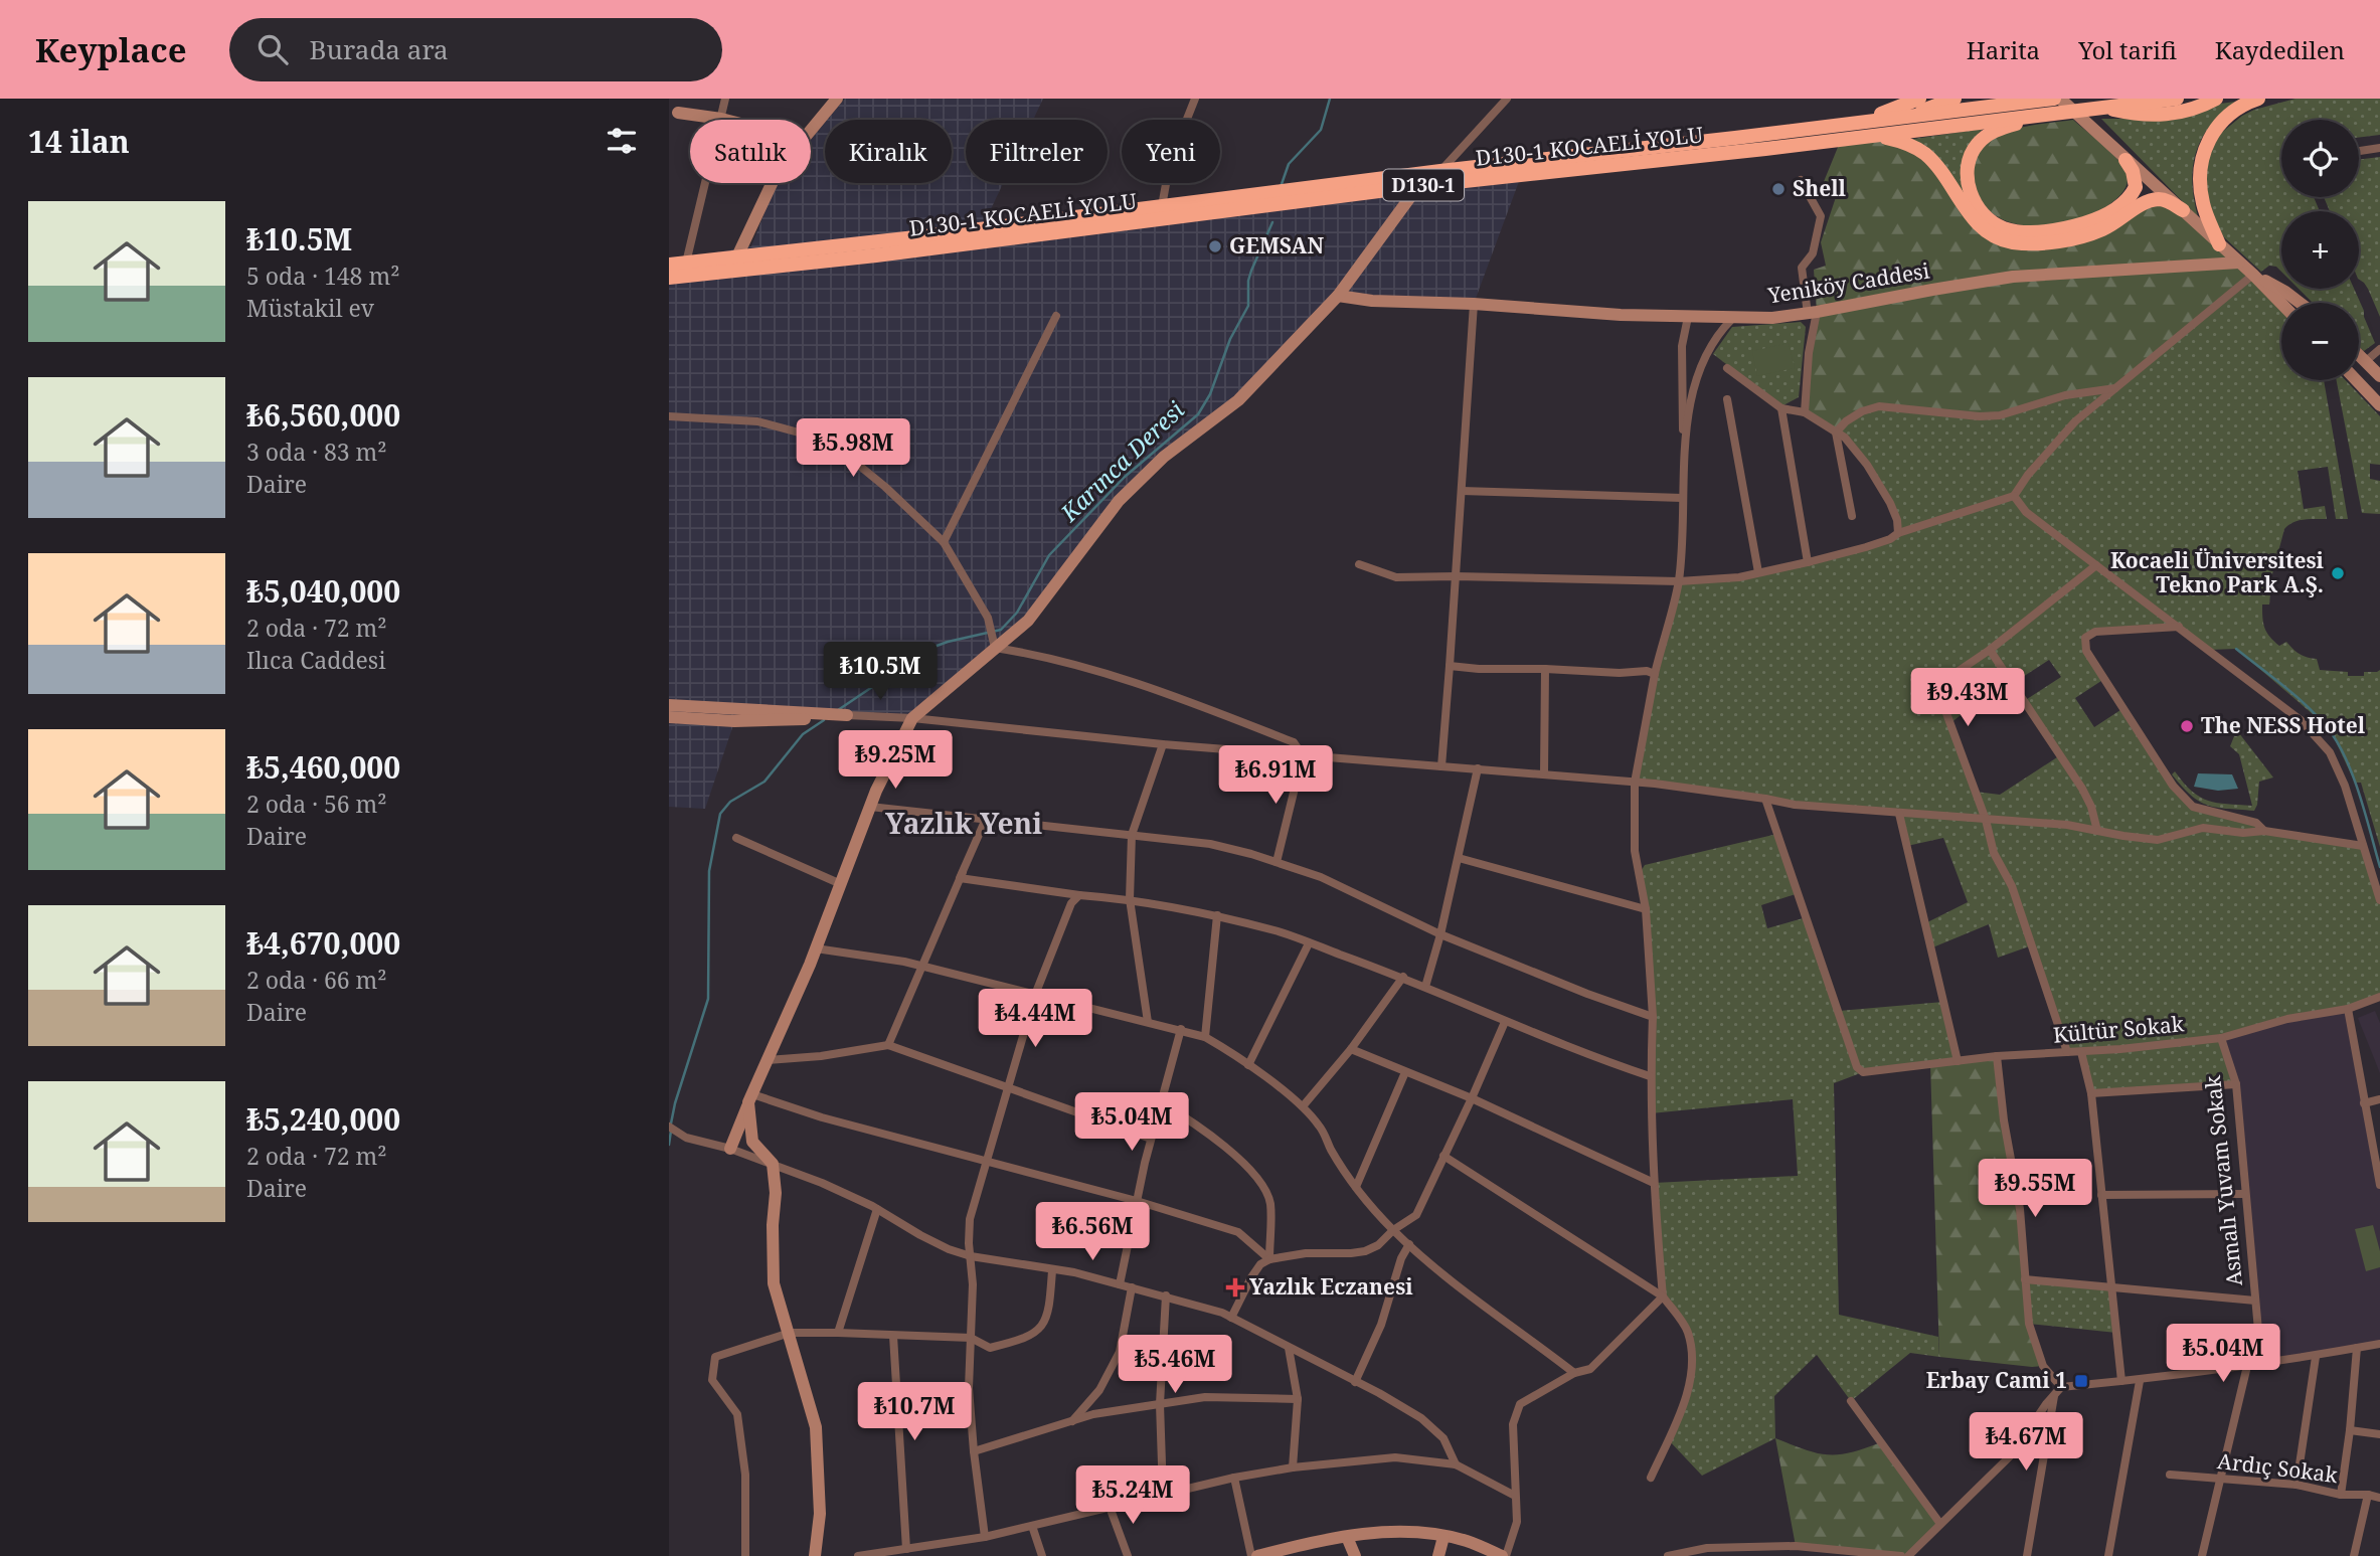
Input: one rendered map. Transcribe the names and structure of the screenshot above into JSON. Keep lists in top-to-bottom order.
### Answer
{
  "streets": {
    "highway": ["D130-1 KOCAELİ YOLU", "D130-1"],
    "street": [
      "Yeniköy Caddesi",
      "Kültür Sokak",
      "Asmalı Yuvam Sokak",
      "Ardıç Sokak"
    ]
  },
  "crossings": [
    ["D130-1 KOCAELİ YOLU", "D130-1"],
    ["Kültür Sokak", "Asmalı Yuvam Sokak"]
  ],
  "districts": ["Yazlık Yeni"],
  "water": ["Karınca Deresi"],
  "places": {
    "other": [
      "Shell",
      "GEMSAN",
      "Kocaeli Üniversitesi Tekno Park A.Ş.",
      "The NESS Hotel"
    ],
    "health": ["Yazlık Eczanesi"],
    "transit": ["Erbay Cami 1"]
  },
  "page": {
    "header": "Keyplace",
    "search": "Burada ara",
    "nav": ["Harita", "Yol tarifi", "Kaydedilen"],
    "heading": "14 ilan",
    "map_buttons": ["+", "−"],
    "chip": [
      "Satılık",
      "Kiralık",
      "Filtreler",
      "Yeni"
    ],
    "list": [
      {
        "name": "₺10.5M",
        "note": "5 oda · 148 m² · Müstakil ev"
      },
      {
        "name": "₺6,560,000",
        "note": "3 oda · 83 m² · Daire"
      },
      {
        "name": "₺5,040,000",
        "note": "2 oda · 72 m² · Ilıca Caddesi"
      },
      {
        "name": "₺5,460,000",
        "note": "2 oda · 56 m² · Daire"
      },
      {
        "name": "₺4,670,000",
        "note": "2 oda · 66 m² · Daire"
      },
      {
        "name": "₺5,240,000",
        "note": "2 oda · 72 m² · Daire"
      }
    ],
    "price": [
      "₺5.98M",
      "₺10.5M",
      "₺9.43M",
      "₺9.25M",
      "₺6.91M",
      "₺4.44M",
      "₺5.04M",
      "₺9.55M",
      "₺6.56M",
      "₺5.04M",
      "₺5.46M",
      "₺10.7M",
      "₺4.67M",
      "₺5.24M"
    ]
  }
}
